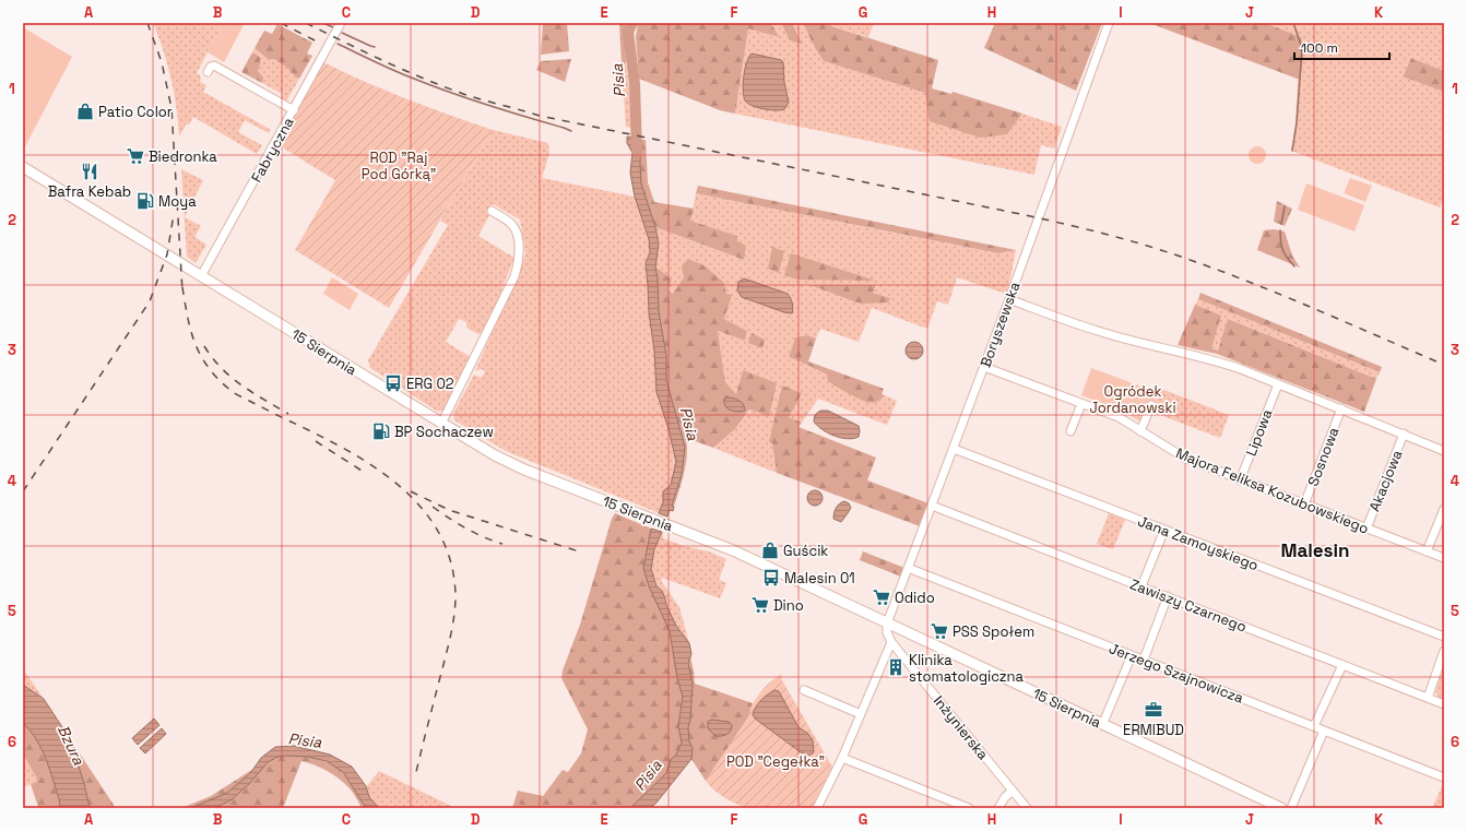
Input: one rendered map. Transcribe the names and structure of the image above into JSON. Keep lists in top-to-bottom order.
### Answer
{
  "streets": {
    "main road": ["15 Sierpnia"],
    "street": [
      "Fabryczna",
      "Boryszewska",
      "Lipowa",
      "Sosnowa",
      "Akacjowa",
      "Majora Feliksa Kozubowskiego",
      "Jana Zamoyskiego",
      "Zawiszy Czarnego",
      "Jerzego Szajnowicza",
      "Inżynierska"
    ]
  },
  "crossings": [
    ["Fabryczna", "15 Sierpnia"],
    ["Boryszewska", "15 Sierpnia"],
    ["Boryszewska", "Majora Feliksa Kozubowskiego"],
    ["Boryszewska", "Jana Zamoyskiego"],
    ["Boryszewska", "Zawiszy Czarnego"],
    ["Boryszewska", "Jerzego Szajnowicza"],
    ["Boryszewska", "Inżynierska"],
    ["15 Sierpnia", "Inżynierska"],
    ["Lipowa", "Majora Feliksa Kozubowskiego"],
    ["Sosnowa", "Majora Feliksa Kozubowskiego"],
    ["Akacjowa", "Majora Feliksa Kozubowskiego"]
  ],
  "districts": ["Malesin"],
  "water": ["Pisia", "Bzura"],
  "parks": ["ROD \"Raj Pod Górką\"", "Ogródek Jordanowski", "POD \"Cegełka\""],
  "places": {
    "shop": ["Patio Color", "Guścik"],
    "supermarket": [
      "Biedronka",
      "Odido",
      "Dino",
      "PSS Społem"
    ],
    "restaurant": ["Bafra Kebab"],
    "fuel station": ["Moya", "BP Sochaczew"],
    "bus stop": ["ERG 02", "Malesin 01"],
    "building": ["Klinika stomatologiczna"],
    "office": ["ERMIBUD"]
  },
  "scale_bar": "100 m",
  "grid": {
    "columns": [
      "A",
      "B",
      "C",
      "D",
      "E",
      "F",
      "G",
      "H",
      "I",
      "J",
      "K"
    ],
    "rows": [
      "1",
      "2",
      "3",
      "4",
      "5",
      "6"
    ]
  }
}
